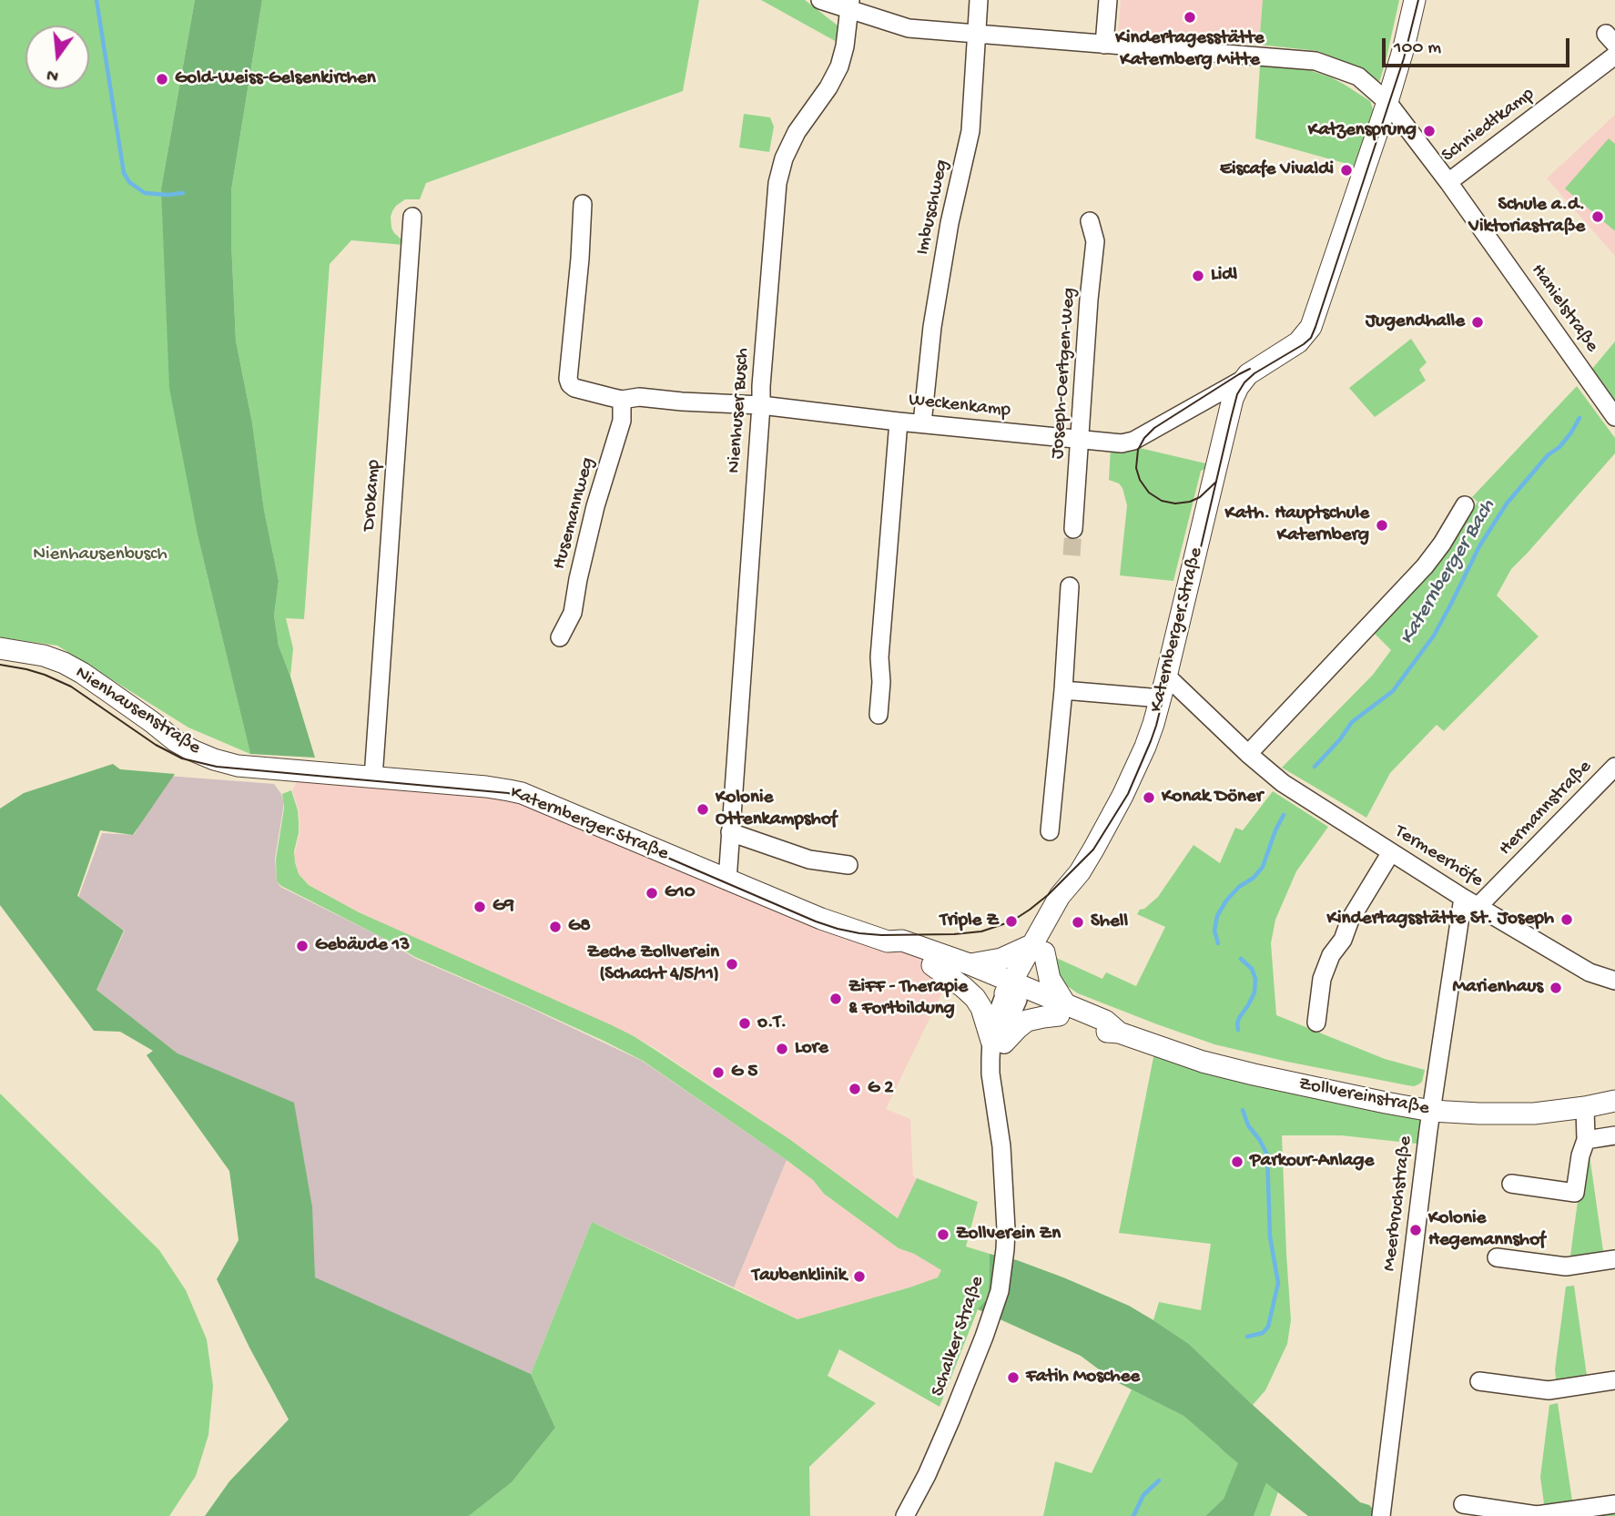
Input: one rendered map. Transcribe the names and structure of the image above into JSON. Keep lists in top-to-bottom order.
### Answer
{
  "streets": {
    "main road": ["Katernberger Straße", "Nienhausenstraße", "Zollvereinstraße"],
    "street": [
      "Schniedtkamp",
      "Imbuschweg",
      "Hanielstraße",
      "Joseph-Oertgen-Weg",
      "Weckenkamp",
      "Nienhuser Busch",
      "Drokamp",
      "Husemannweg",
      "Hermannstraße",
      "Termeerhöfe",
      "Meerbruchstraße",
      "Schalker Straße"
    ]
  },
  "crossings": [
    ["Schniedtkamp", "Hanielstraße"],
    ["Imbuschweg", "Hanielstraße"],
    ["Imbuschweg", "Weckenkamp"],
    ["Hanielstraße", "Nienhuser Busch"],
    ["Hanielstraße", "Katernberger Straße"],
    ["Joseph-Oertgen-Weg", "Weckenkamp"],
    ["Weckenkamp", "Nienhuser Busch"],
    ["Weckenkamp", "Katernberger Straße"],
    ["Nienhuser Busch", "Katernberger Straße"],
    ["Drokamp", "Katernberger Straße"],
    ["Katernberger Straße", "Nienhausenstraße"],
    ["Katernberger Straße", "Termeerhöfe"],
    ["Katernberger Straße", "Zollvereinstraße"],
    ["Katernberger Straße", "Schalker Straße"],
    ["Hermannstraße", "Termeerhöfe"],
    ["Termeerhöfe", "Meerbruchstraße"],
    ["Zollvereinstraße", "Meerbruchstraße"],
    ["Zollvereinstraße", "Schalker Straße"]
  ],
  "water": ["Katernberger Bach"],
  "parks": ["Nienhausenbusch"],
  "places": [
    "Kindertagesstätte Katernberg Mitte",
    "Gold-Weiss-Gelsenkirchen",
    "Katzensprung",
    "Eiscafe Vivaldi",
    "Schule a.d. Viktoriastraße",
    "Lidl",
    "Jugendhalle",
    "Kath. Hauptschule Katernberg",
    "Konak Döner",
    "Kolonie Ottenkampshof",
    "G10",
    "G9",
    "Kindertagsstätte St. Joseph",
    "Triple Z",
    "Shell",
    "G8",
    "Gebäude 13",
    "Zeche Zollverein (Schacht 4/5/11)",
    "Marienhaus",
    "ZiFF - Therapie & Fortbildung",
    "o.T.",
    "Lore",
    "G 5",
    "G 2",
    "Parkour-Anlage",
    "Kolonie Hegemannshof",
    "Zollverein Zn",
    "Taubenklinik",
    "Fatih Moschee"
  ],
  "scale_bar": "100 m",
  "north": "bottom"
}
